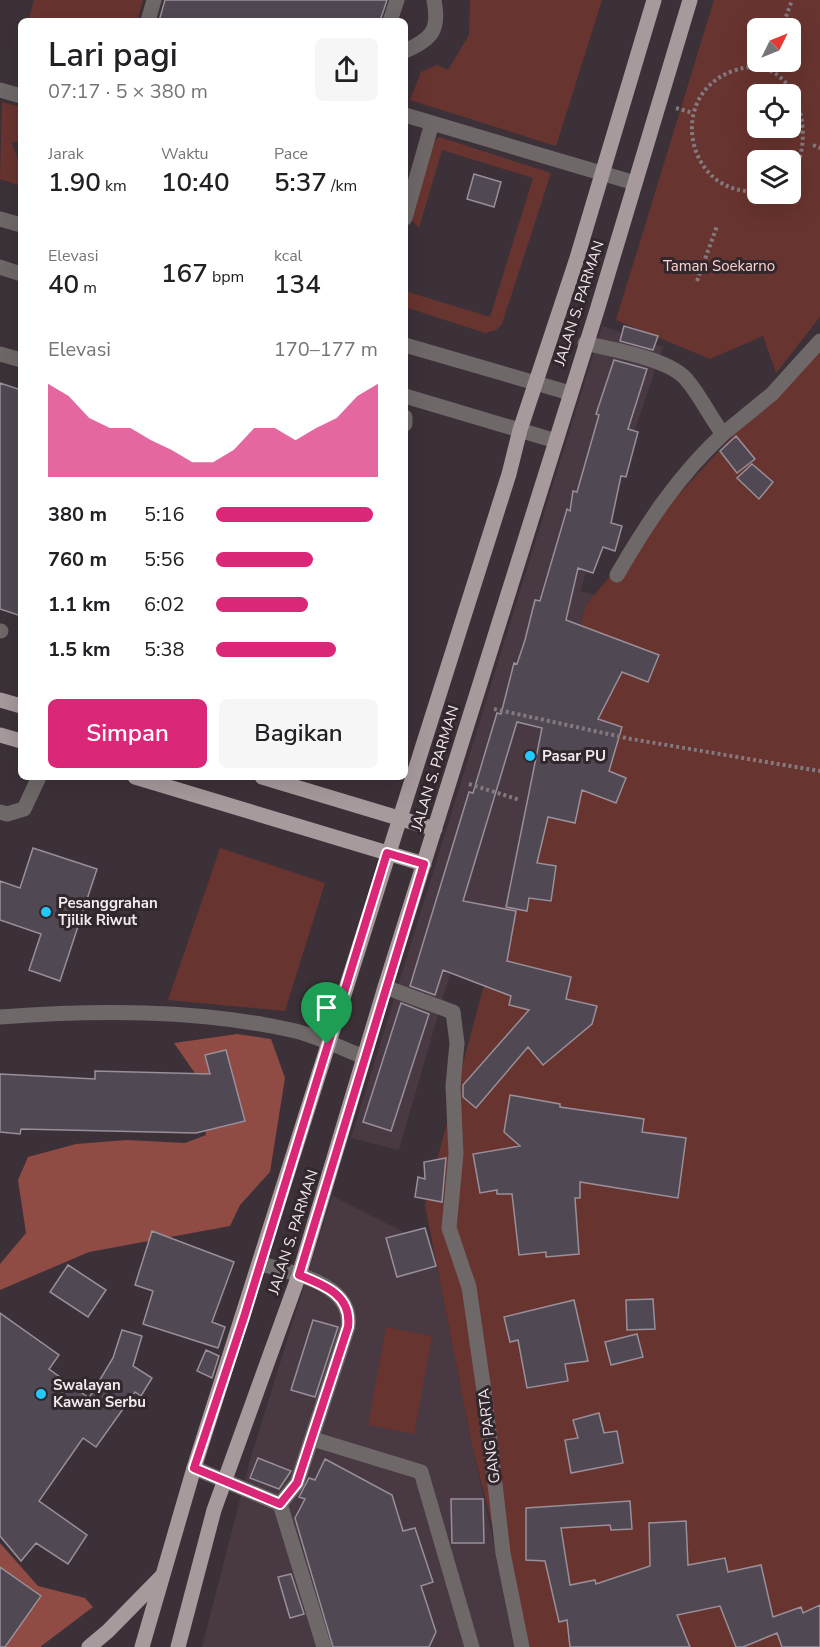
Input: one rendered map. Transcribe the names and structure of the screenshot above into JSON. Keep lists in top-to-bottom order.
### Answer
{
  "streets": {
    "main road": ["JALAN S. PARMAN"],
    "street": ["GANG PARTA"]
  },
  "crossings": [
    ["JALAN S. PARMAN", "GANG PARTA"]
  ],
  "parks": ["Taman Soekarno"],
  "places": ["Pasar PU", "Pesanggrahan Tjilik Riwut", "Swalayan Kawan Serbu"],
  "north": "top right",
  "page": {
    "heading": ["Lari pagi", "07:17 · 5 × 380 m"],
    "stats": [
      ["Jarak", "1.90 km"],
      ["Waktu", "10:40"],
      ["Pace", "5:37 /km"],
      ["Elevasi", "40 m"],
      ["167 bpm"],
      ["kcal", "134"]
    ],
    "chart": ["Elevasi", "170–177 m"],
    "list": [
      {
        "name": "380 m",
        "note": "5:16"
      },
      {
        "name": "760 m",
        "note": "5:56"
      },
      {
        "name": "1.1 km",
        "note": "6:02"
      },
      {
        "name": "1.5 km",
        "note": "5:38"
      }
    ],
    "buttons": ["Simpan", "Bagikan"]
  }
}
